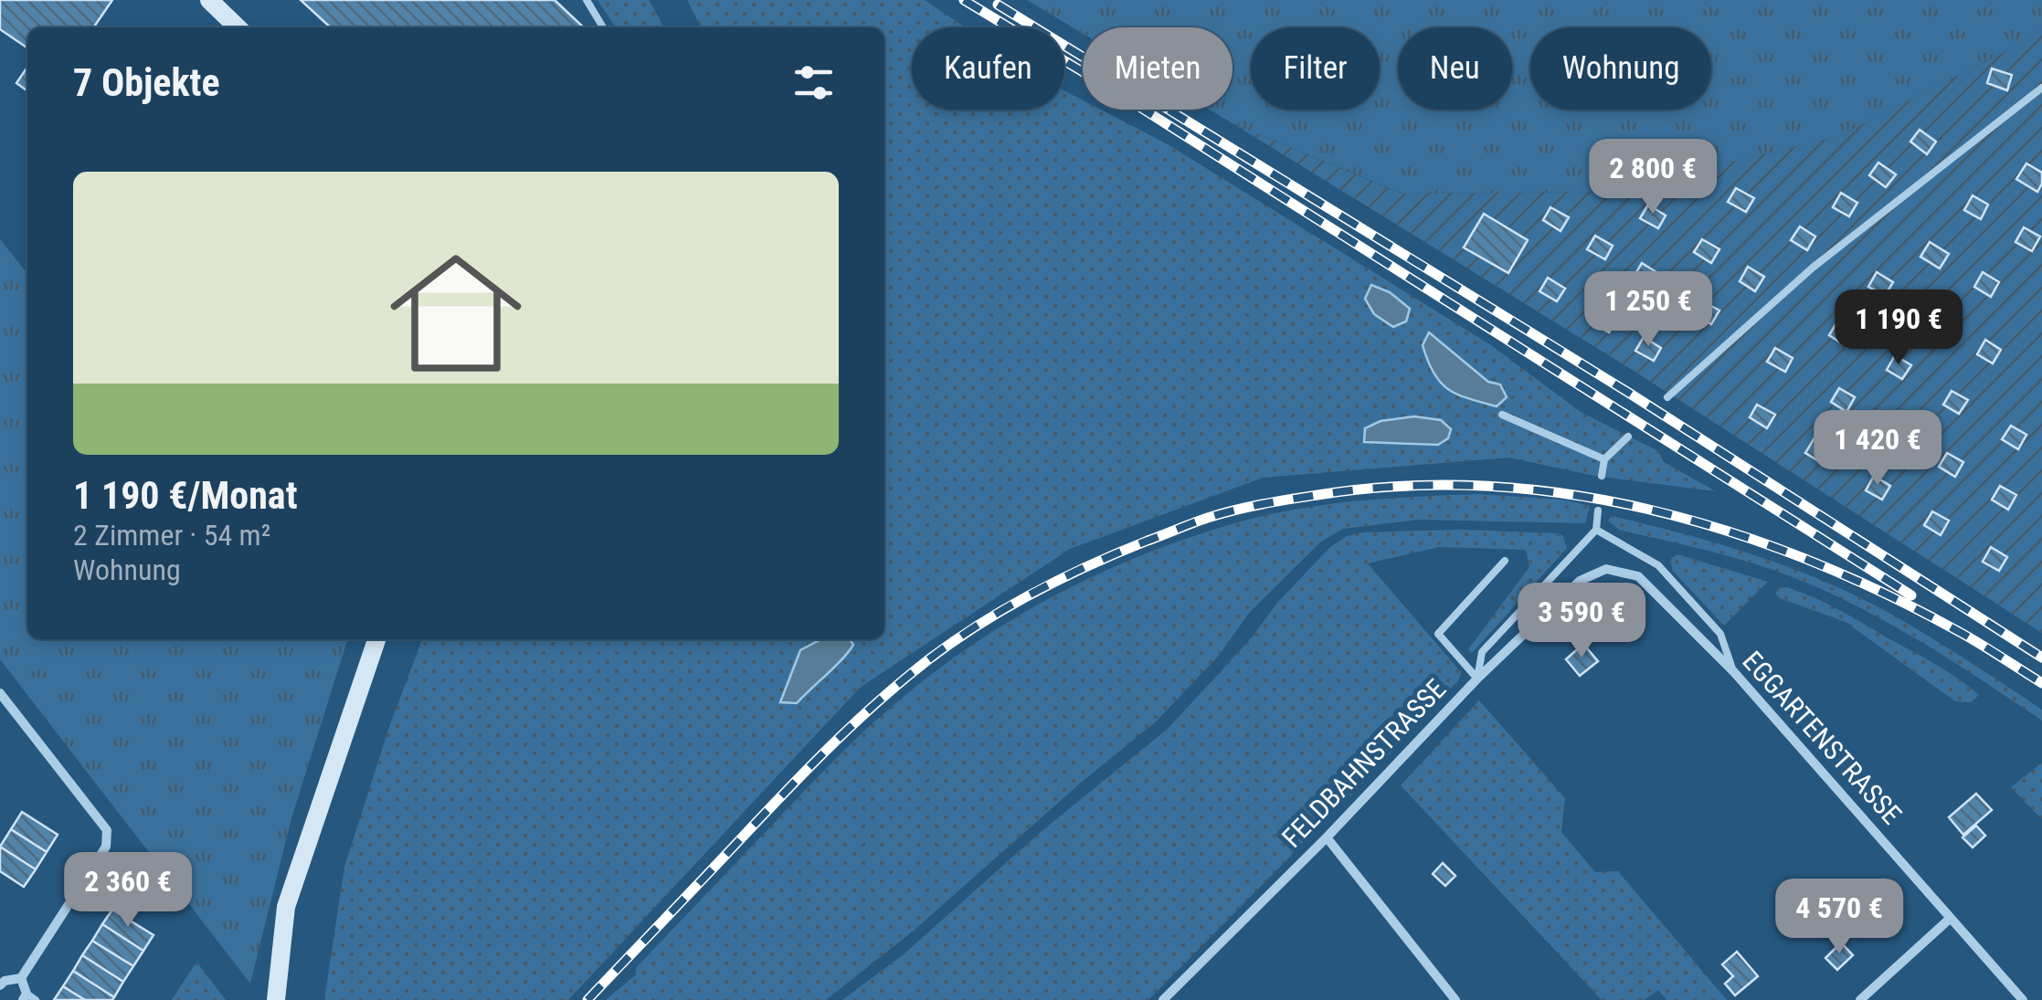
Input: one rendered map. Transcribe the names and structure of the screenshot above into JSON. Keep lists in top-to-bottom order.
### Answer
{
  "streets": {
    "street": ["EGGARTENSTRASSE", "FELDBAHNSTRASSE"]
  },
  "crossings": [
    ["EGGARTENSTRASSE", "FELDBAHNSTRASSE"]
  ],
  "page": {
    "chip": [
      "Kaufen",
      "Mieten",
      "Filter",
      "Neu",
      "Wohnung"
    ],
    "heading": "7 Objekte",
    "list": [
      {
        "name": "1 190 €/Monat",
        "note": "2 Zimmer · 54 m² · Wohnung"
      }
    ],
    "price": [
      "2 800 €",
      "1 250 €",
      "1 190 €",
      "1 420 €",
      "3 590 €",
      "2 360 €",
      "4 570 €"
    ]
  }
}
